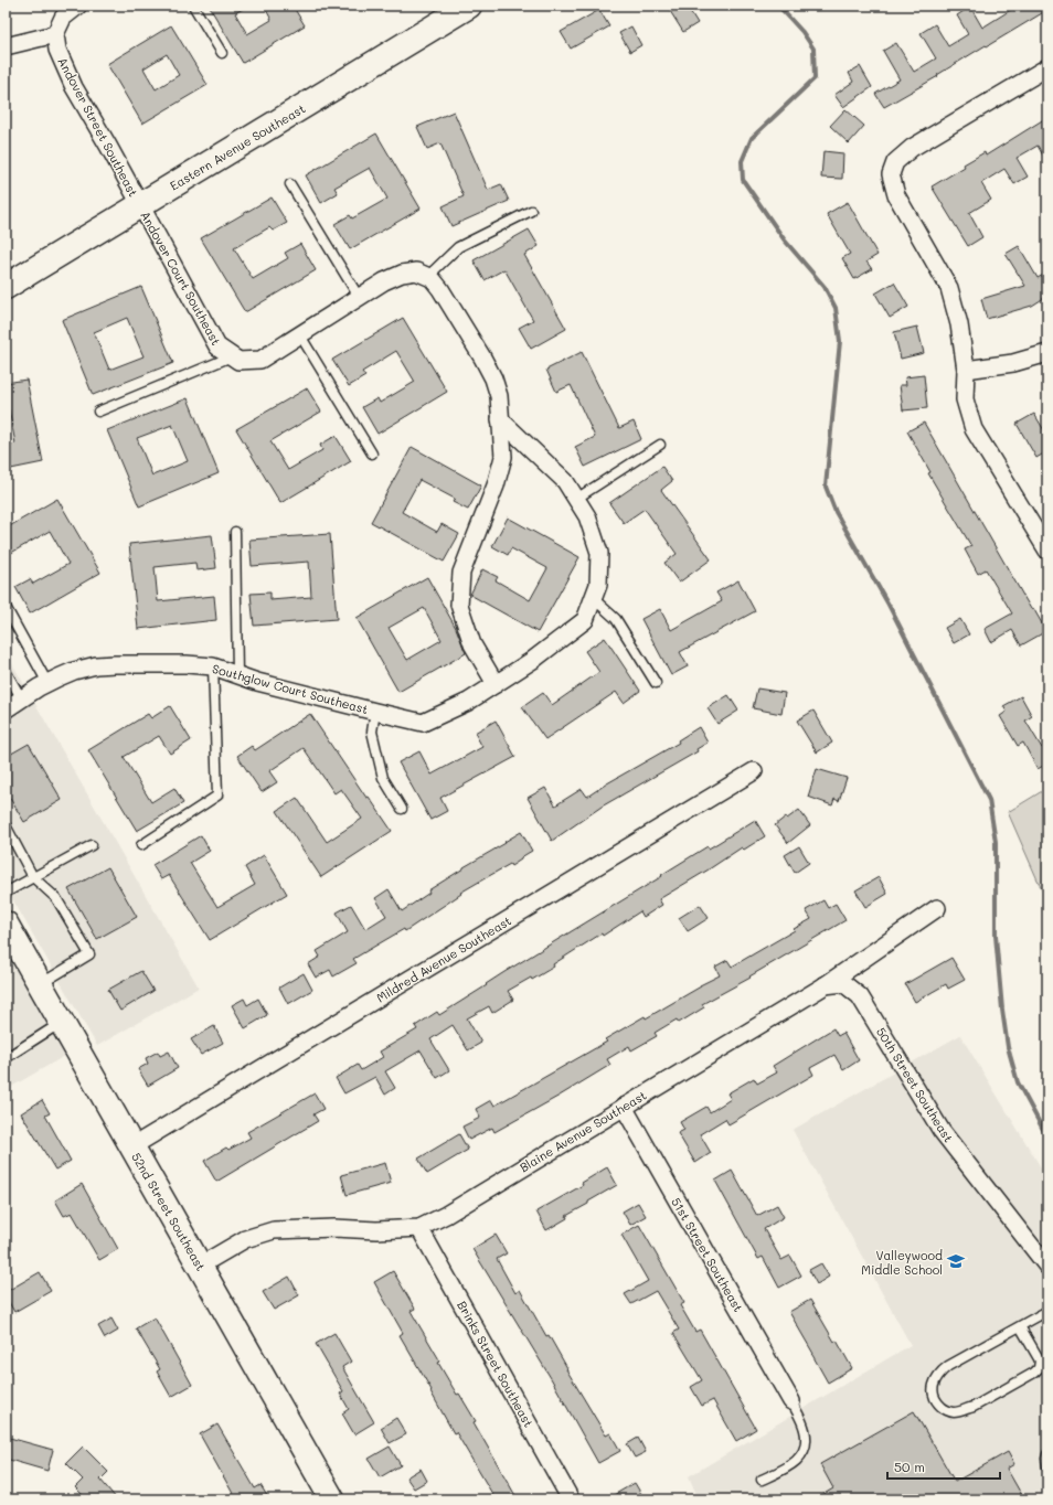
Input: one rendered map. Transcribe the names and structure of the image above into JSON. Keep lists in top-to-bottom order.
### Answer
{
  "streets": {
    "main road": ["Eastern Avenue Southeast", "52nd Street Southeast"],
    "street": [
      "Andover Street Southeast",
      "Andover Court Southeast",
      "Southglow Court Southeast",
      "Mildred Avenue Southeast",
      "50th Street Southeast",
      "Blaine Avenue Southeast",
      "51st Street Southeast",
      "Brinks Street Southeast"
    ]
  },
  "crossings": [
    ["Andover Street Southeast", "Eastern Avenue Southeast"],
    ["Andover Street Southeast", "Andover Court Southeast"],
    ["Eastern Avenue Southeast", "Andover Court Southeast"],
    ["Mildred Avenue Southeast", "52nd Street Southeast"],
    ["50th Street Southeast", "Blaine Avenue Southeast"],
    ["Blaine Avenue Southeast", "52nd Street Southeast"],
    ["Blaine Avenue Southeast", "51st Street Southeast"],
    ["Blaine Avenue Southeast", "Brinks Street Southeast"]
  ],
  "places": {
    "school or university": ["Valleywood Middle School"]
  },
  "scale_bar": "50 m"
}
